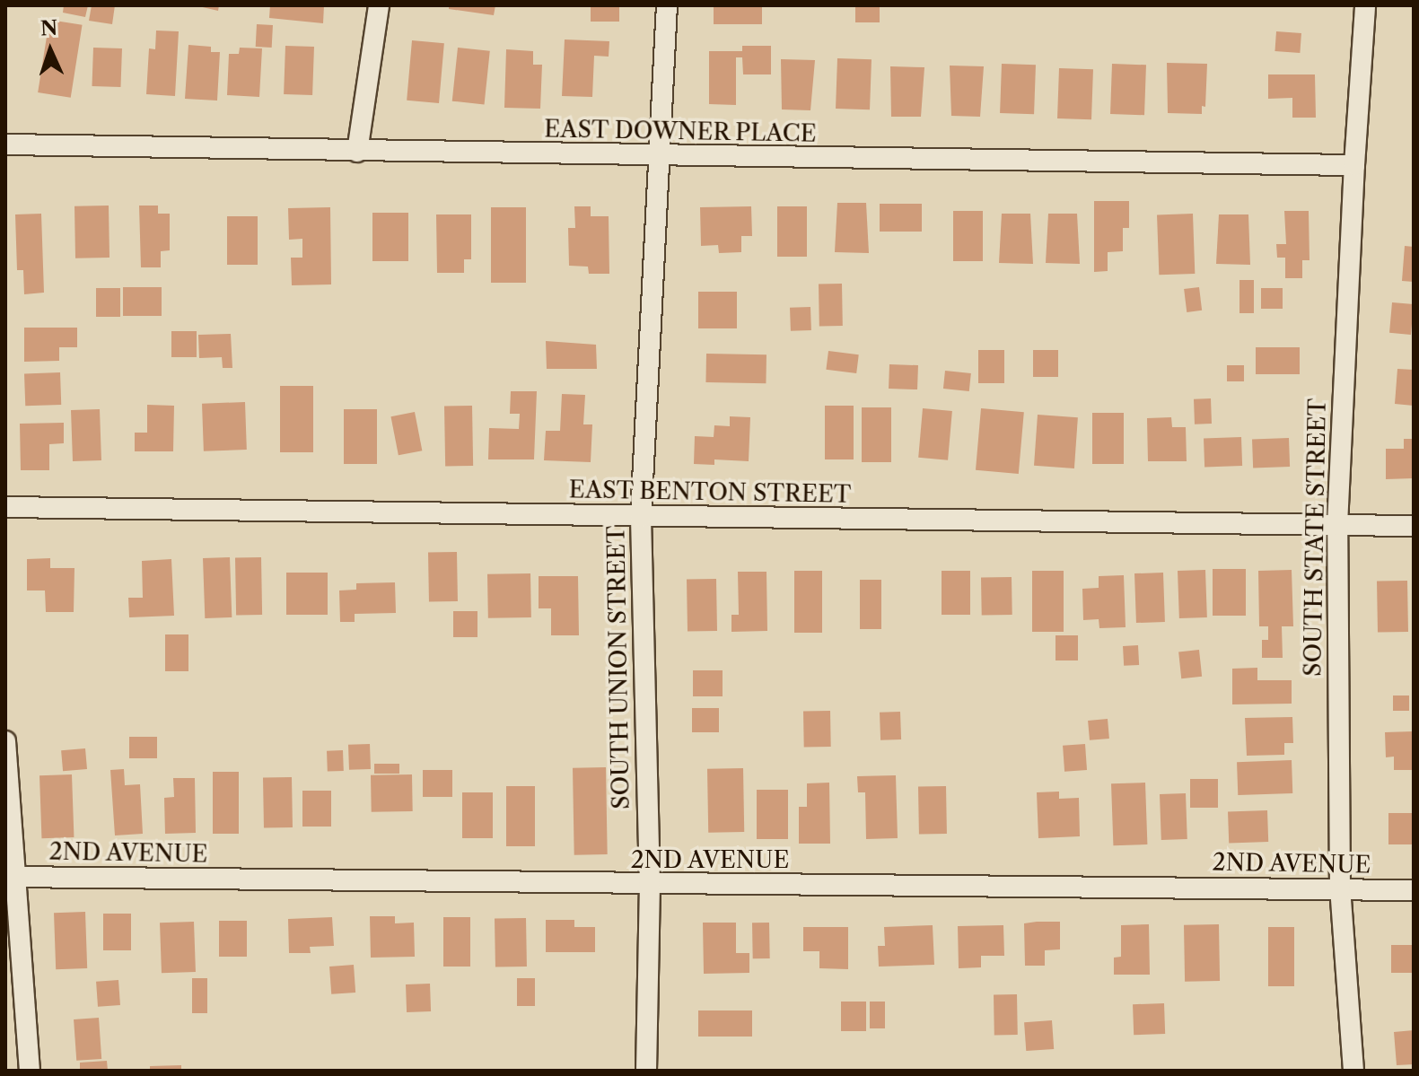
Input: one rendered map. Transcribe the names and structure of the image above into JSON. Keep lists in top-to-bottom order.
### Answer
{
  "streets": {
    "street": [
      "EAST DOWNER PLACE",
      "EAST BENTON STREET",
      "SOUTH STATE STREET",
      "SOUTH UNION STREET",
      "2ND AVENUE"
    ]
  },
  "crossings": [
    ["EAST DOWNER PLACE", "SOUTH STATE STREET"],
    ["EAST DOWNER PLACE", "SOUTH UNION STREET"],
    ["EAST BENTON STREET", "SOUTH STATE STREET"],
    ["EAST BENTON STREET", "SOUTH UNION STREET"],
    ["SOUTH STATE STREET", "2ND AVENUE"],
    ["SOUTH UNION STREET", "2ND AVENUE"]
  ],
  "north": "top"
}
